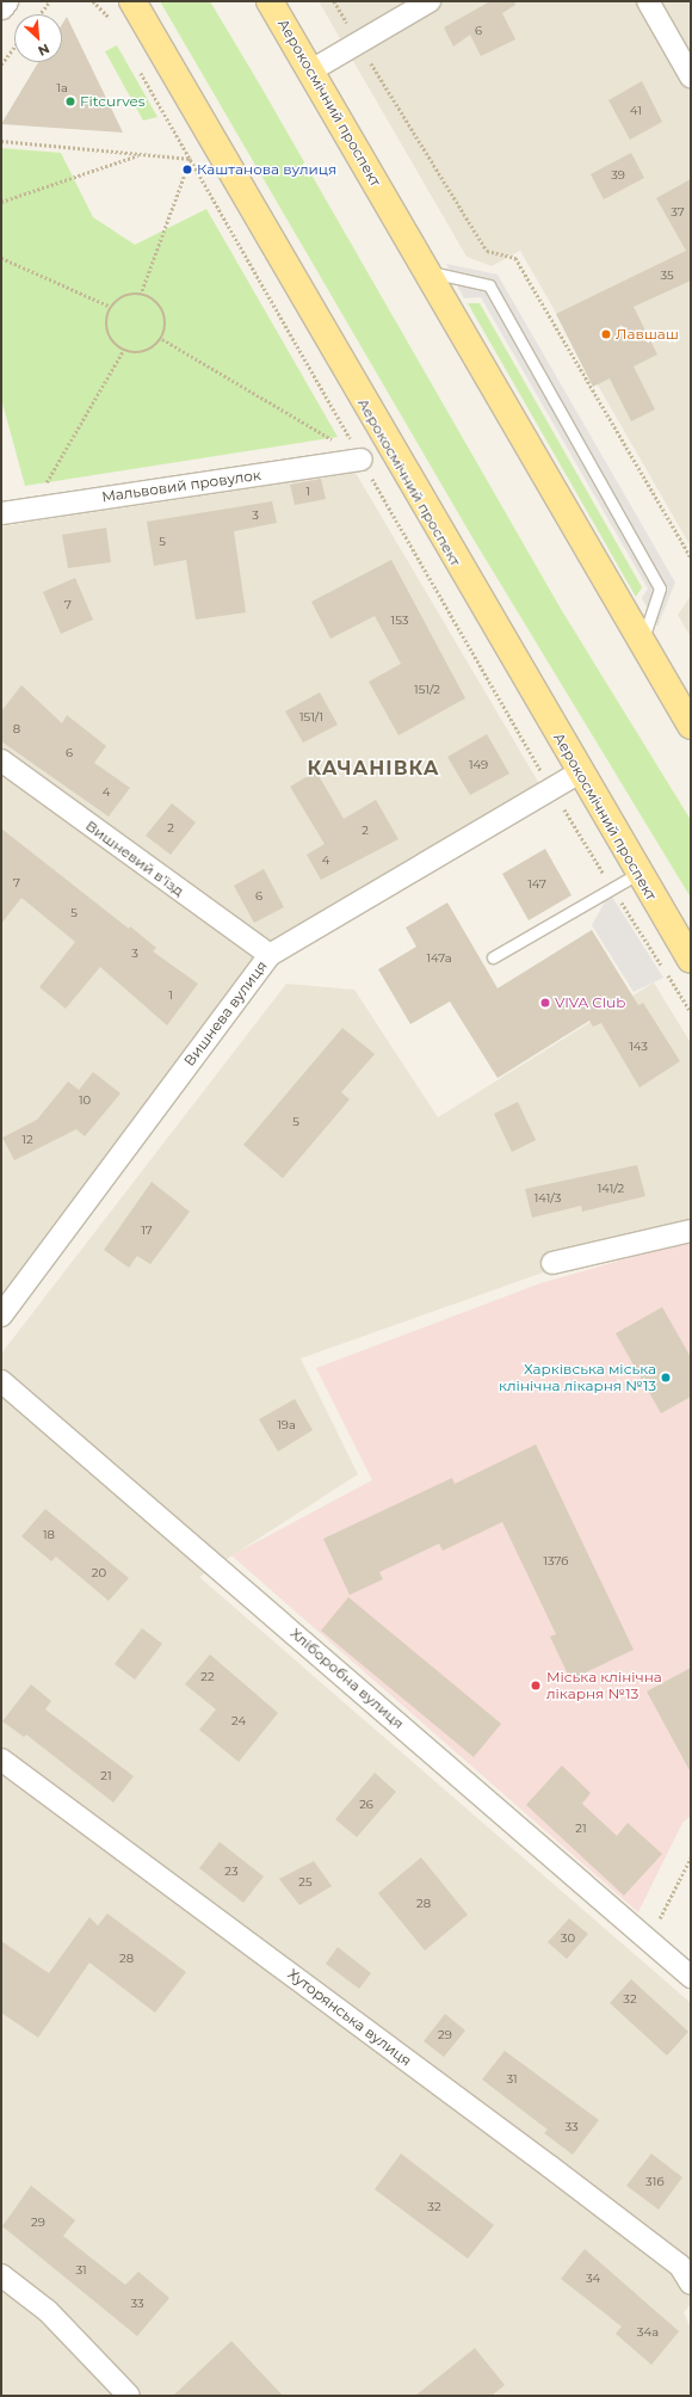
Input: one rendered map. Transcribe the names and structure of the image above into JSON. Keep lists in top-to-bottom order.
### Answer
{
  "streets": {
    "main road": ["Аерокосмічний проспект"],
    "street": [
      "Мальвовий провулок",
      "Вишневий в’їзд",
      "Вишнева вулиця",
      "Хліборобна вулиця",
      "Хуторянська вулиця"
    ]
  },
  "crossings": [
    ["Аерокосмічний проспект", "Вишнева вулиця"],
    ["Вишневий в’їзд", "Вишнева вулиця"]
  ],
  "districts": ["КАЧАНІВКА"],
  "places": [
    "Fitcurves",
    "Каштанова вулиця",
    "Лавшаш",
    "VIVA Club",
    "Харківська міська клінічна лікарня №13",
    "Міська клінічна лікарня №13"
  ],
  "house_numbers": [
    "6",
    "1а",
    "41",
    "39",
    "37",
    "35",
    "1",
    "3",
    "5",
    "7",
    "153",
    "151/2",
    "151/1",
    "8",
    "6",
    "149",
    "4",
    "2",
    "2",
    "4",
    "7",
    "147",
    "6",
    "5",
    "3",
    "147а",
    "1",
    "143",
    "10",
    "5",
    "12",
    "141/2",
    "141/3",
    "17",
    "19а",
    "18",
    "137б",
    "20",
    "22",
    "24",
    "21",
    "26",
    "21",
    "23",
    "25",
    "28",
    "30",
    "28",
    "32",
    "29",
    "31",
    "33",
    "31б",
    "32",
    "29",
    "31",
    "34",
    "33",
    "34а"
  ],
  "north": "bottom right"
}
